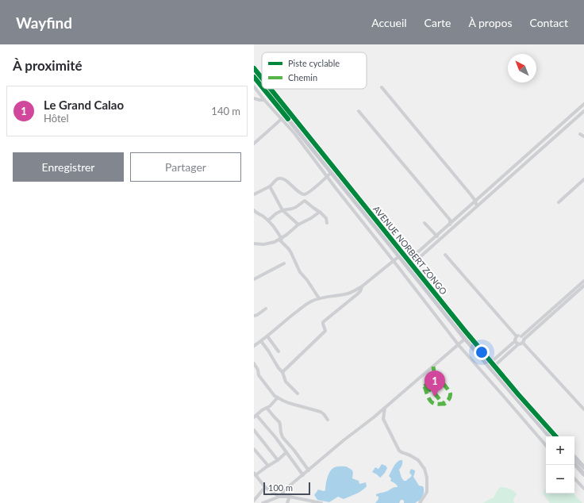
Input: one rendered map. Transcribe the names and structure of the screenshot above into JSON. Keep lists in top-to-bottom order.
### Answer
{
  "streets": {
    "main road": ["AVENUE NORBERT ZONGO"]
  },
  "legend": ["Piste cyclable", "Chemin"],
  "scale_bar": "100 m",
  "north": "top left",
  "page": {
    "header": "Wayfind",
    "nav": [
      "Accueil",
      "Carte",
      "À propos",
      "Contact"
    ],
    "heading": "À proximité",
    "list": [
      {
        "mark": "1",
        "name": "Le Grand Calao",
        "note": "Hôtel",
        "value": "140 m"
      }
    ],
    "buttons": ["Enregistrer", "Partager"],
    "pins": "1",
    "map_buttons": ["+", "−"],
    "scale": "100 m"
  }
}
